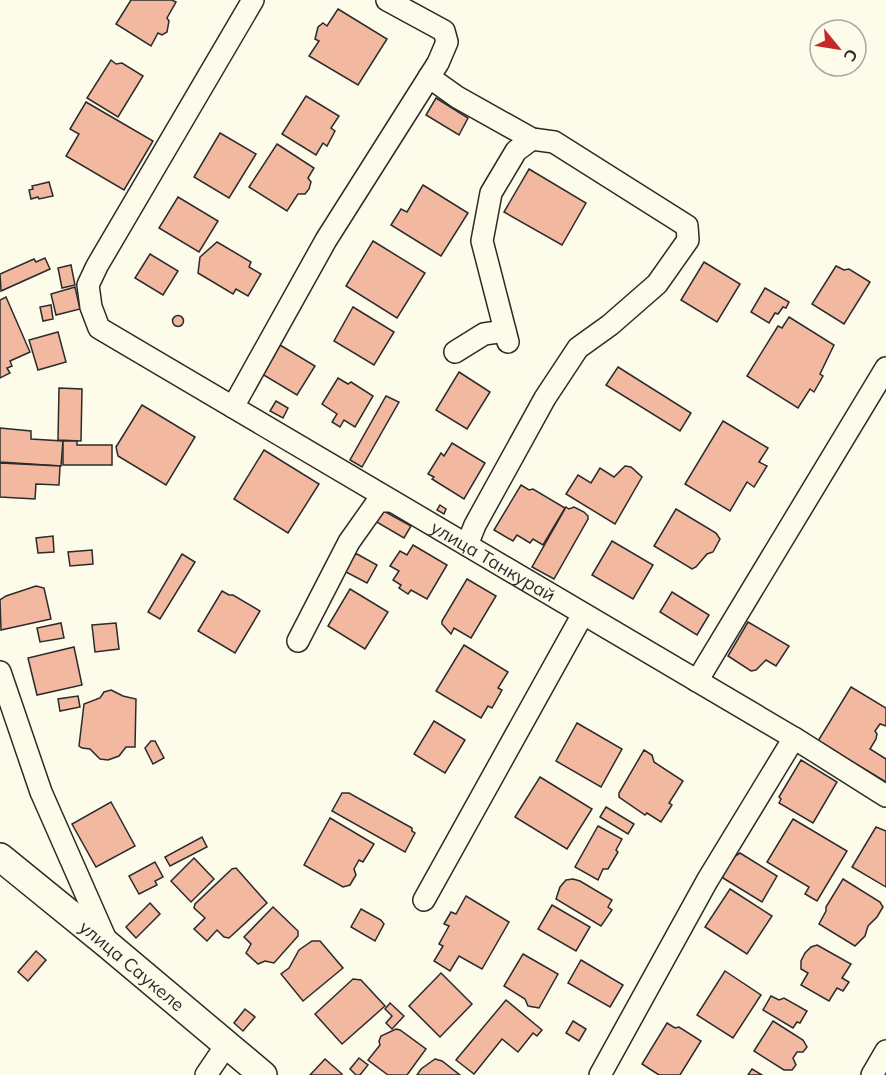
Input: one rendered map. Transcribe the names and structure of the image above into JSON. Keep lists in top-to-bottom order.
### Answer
{
  "streets": {
    "street": ["улица Танкурай", "улица Саукеле"]
  },
  "north": "bottom right"
}
